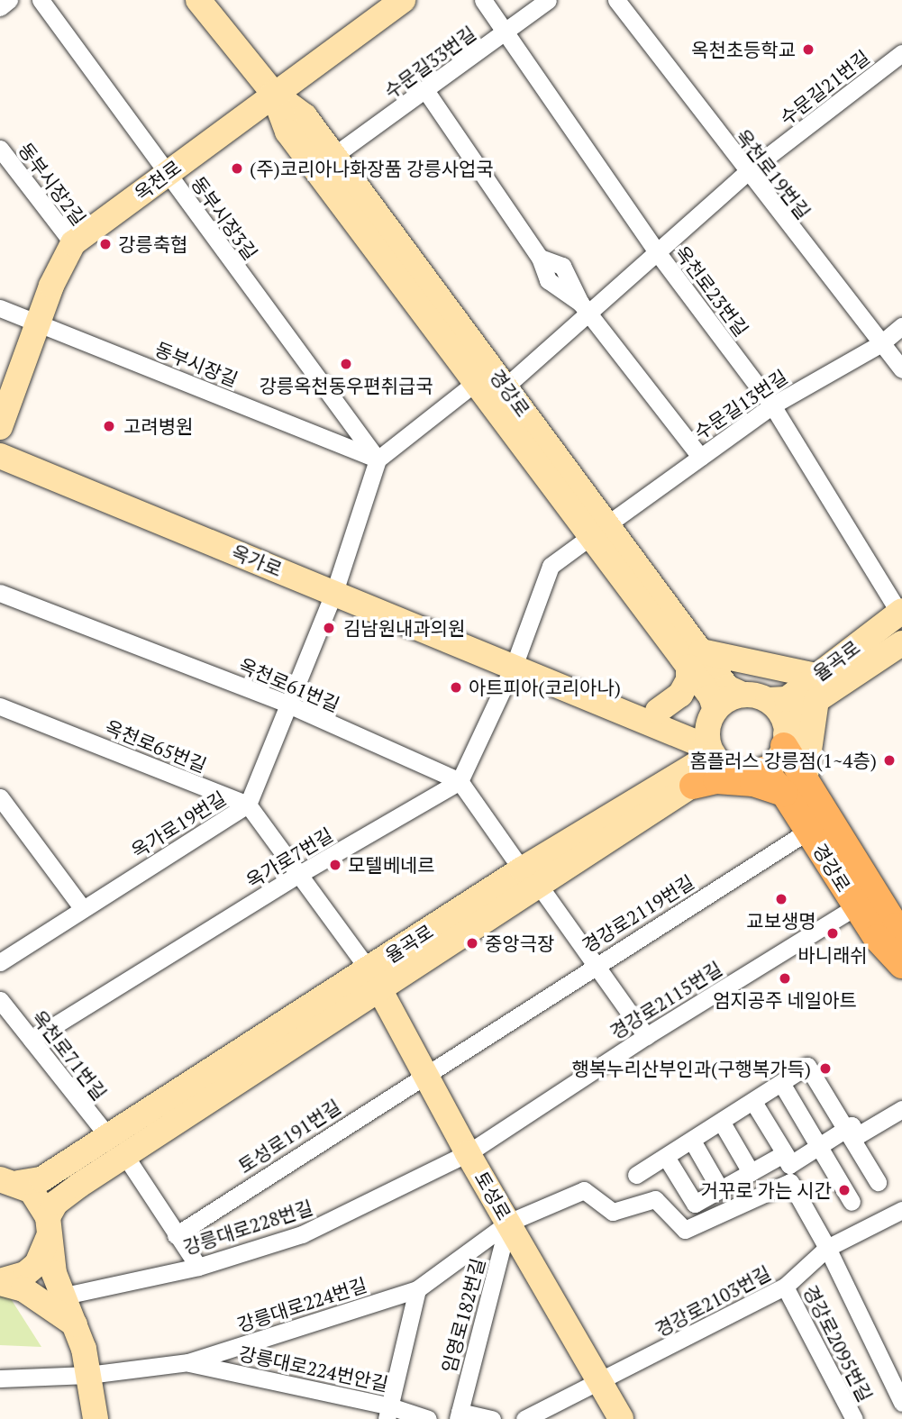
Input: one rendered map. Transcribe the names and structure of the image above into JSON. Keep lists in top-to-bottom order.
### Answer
{
  "streets": {
    "main road": ["경강로"],
    "street": [
      "수문길33번길",
      "수문길21번길",
      "옥천로19번길",
      "옥천로",
      "동부시장2길",
      "동부시장3길",
      "옥천로23번길",
      "동부시장길",
      "수문길13번길",
      "옥가로",
      "율곡로",
      "옥천로61번길",
      "옥천로65번길",
      "옥가로19번길",
      "옥가로7번길",
      "경강로2119번길",
      "경강로2115번길",
      "옥천로71번길",
      "토성로191번길",
      "토성로",
      "강릉대로228번길",
      "경강로2103번길",
      "강릉대로224번길",
      "임영로182번길",
      "경강로2095번길",
      "강릉대로224번안길"
    ]
  },
  "crossings": [
    ["수문길33번길", "옥천로23번길"],
    ["수문길33번길", "경강로"],
    ["수문길21번길", "옥천로19번길"],
    ["수문길21번길", "옥천로23번길"],
    ["수문길21번길", "경강로"],
    ["옥천로19번길", "수문길13번길"],
    ["옥천로", "동부시장2길"],
    ["옥천로", "동부시장3길"],
    ["옥천로", "동부시장길"],
    ["옥천로", "경강로"],
    ["동부시장3길", "동부시장길"],
    ["동부시장3길", "옥가로19번길"],
    ["옥천로23번길", "수문길13번길"],
    ["옥천로23번길", "율곡로"],
    ["동부시장길", "옥가로19번길"],
    ["경강로", "수문길13번길"],
    ["경강로", "옥가로"],
    ["경강로", "율곡로"],
    ["경강로", "경강로2119번길"],
    ["경강로", "경강로2115번길"],
    ["수문길13번길", "옥가로"],
    ["옥가로", "율곡로"],
    ["옥가로", "옥가로19번길"],
    ["율곡로", "옥천로71번길"],
    ["율곡로", "토성로"],
    ["옥천로61번길", "옥가로19번길"],
    ["옥천로61번길", "옥가로7번길"],
    ["옥천로65번길", "옥가로19번길"],
    ["옥가로7번길", "옥천로71번길"],
    ["경강로2119번길", "토성로191번길"],
    ["경강로2119번길", "토성로"],
    ["경강로2115번길", "토성로"],
    ["경강로2115번길", "강릉대로228번길"],
    ["토성로191번길", "토성로"],
    ["토성로", "강릉대로228번길"],
    ["토성로", "경강로2103번길"],
    ["토성로", "강릉대로224번길"],
    ["토성로", "임영로182번길"],
    ["경강로2103번길", "강릉대로224번길"],
    ["경강로2103번길", "경강로2095번길"],
    ["강릉대로224번길", "임영로182번길"],
    ["강릉대로224번길", "강릉대로224번안길"]
  ],
  "places": [
    "옥천초등학교",
    "(주)코리아나화장품 강릉사업국",
    "강릉축협",
    "강릉옥천동우편취급국",
    "고려병원",
    "김남원내과의원",
    "아트피아(코리아나)",
    "홈플러스 강릉점(1~4층)",
    "모텔베네르",
    "교보생명",
    "바니래쉬",
    "중앙극장",
    "엄지공주 네일아트",
    "행복누리산부인과(구행복가득)",
    "거꾸로 가는 시간"
  ]
}
